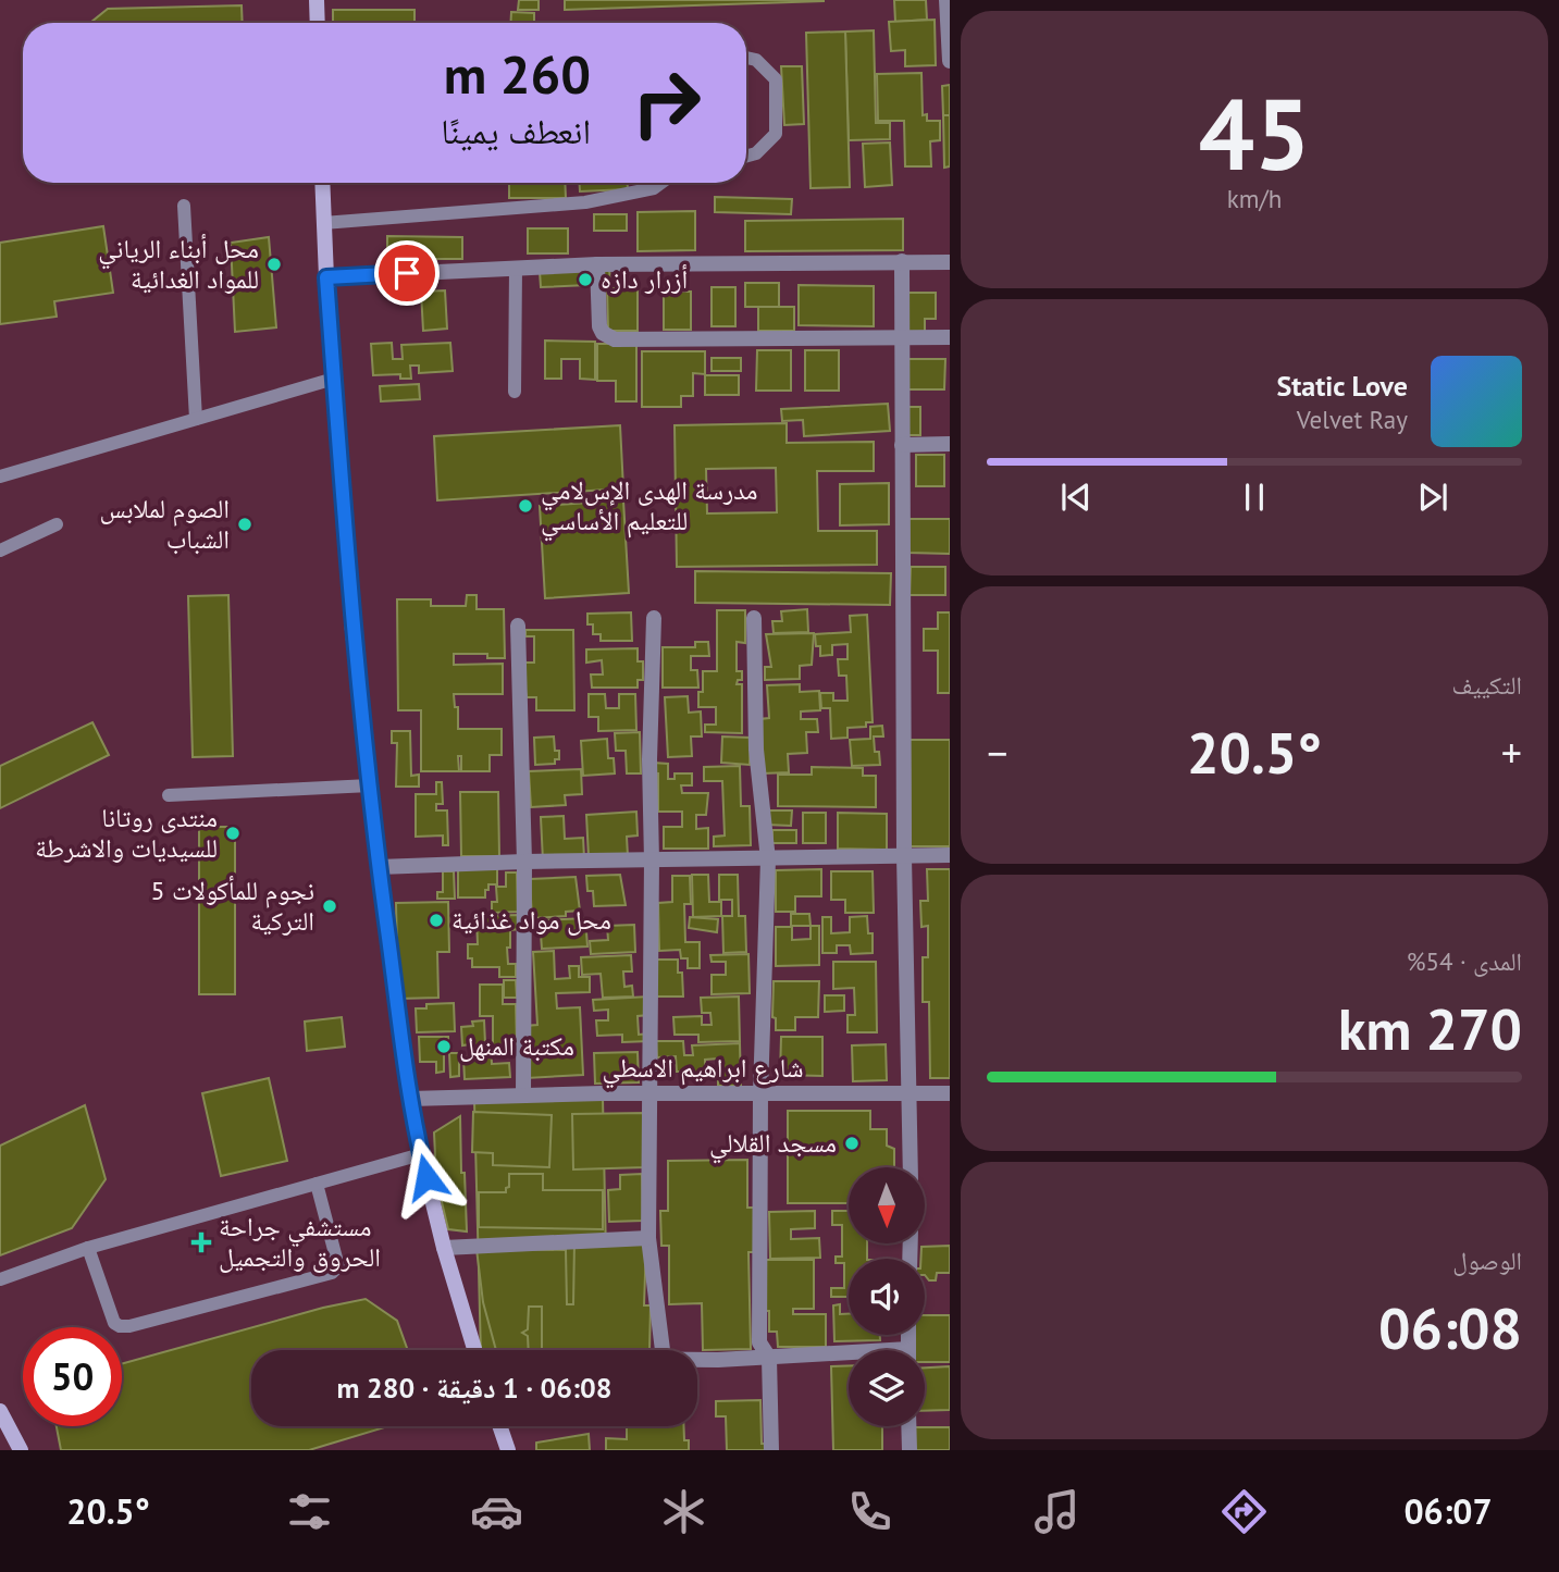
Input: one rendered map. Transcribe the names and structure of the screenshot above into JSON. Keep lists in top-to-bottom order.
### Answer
{
  "streets": {
    "street": ["شارع ابراهيم الاسطي"]
  },
  "places": {
    "other": [
      "محل أبناء الرياني للمواد الغدائية",
      "أزرار دازه",
      "مدرسة الهدى الإسﻻمي للتعليم الأساسي",
      "الصوم لملابس الشباب",
      "منتدى روتانا للسيديات والاشرطة",
      "5 نجوم للمأكولات التركية",
      "محل مواد غذائية",
      "مكتبة المنهل",
      "مسجد القلالي"
    ],
    "health": ["مستشفي جراحة الحروق والتجميل"]
  },
  "north": "bottom",
  "page": {
    "tile": [
      ["45", "km/h"],
      "التكييف",
      ["المدى · 54%", "270 km"],
      ["الوصول", "06:08"]
    ],
    "turn": ["260 m", "انعطف يمينًا"],
    "song": ["Static Love", "Velvet Ray"],
    "heat": ["−", "20.5°", "+"],
    "limit": "50",
    "trip": "06:08 · 1 دقيقة · 280 m",
    "tabs": ["06:07", "20.5°"]
  }
}
